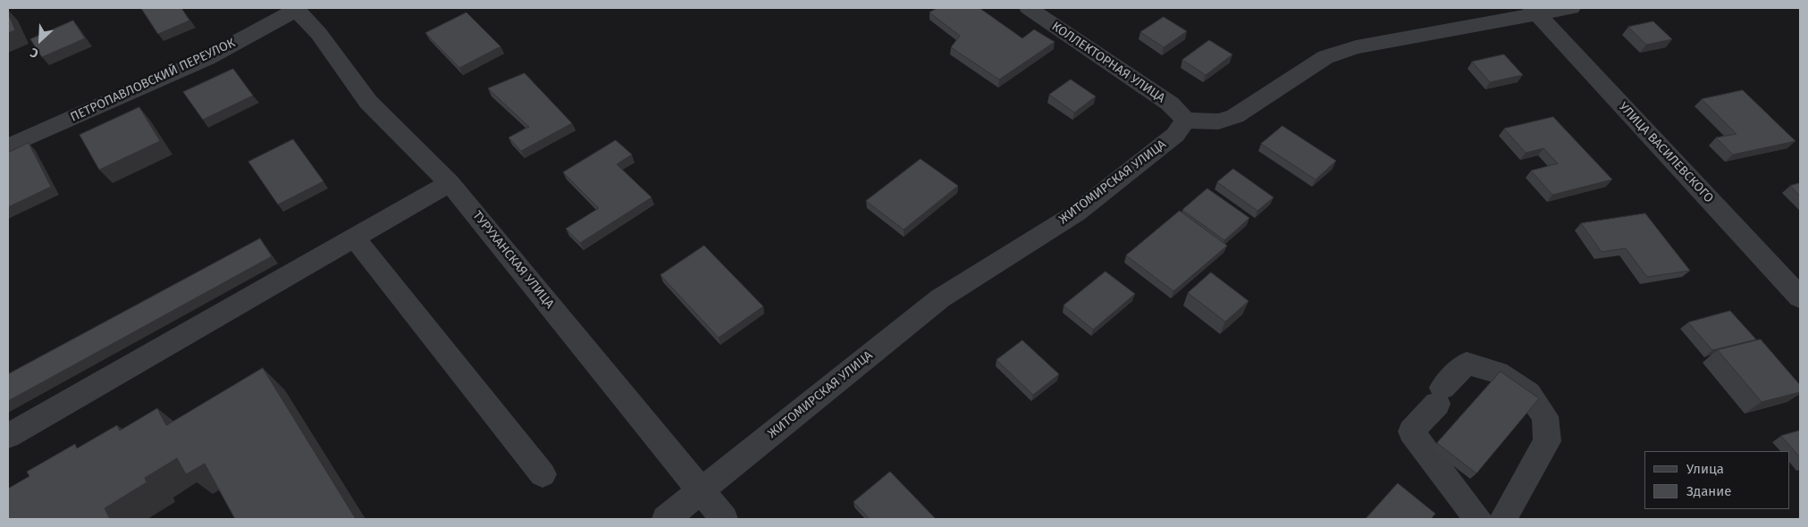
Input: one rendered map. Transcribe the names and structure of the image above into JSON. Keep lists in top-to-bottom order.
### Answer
{
  "streets": {
    "street": [
      "КОЛЛЕКТОРНАЯ УЛИЦА",
      "ПЕТРОПАВЛОВСКИЙ ПЕРЕУЛОК",
      "УЛИЦА ВАСИЛЕВСКОГО",
      "ЖИТОМИРСКАЯ УЛИЦА",
      "ТУРУХАНСКАЯ УЛИЦА"
    ]
  },
  "crossings": [
    ["КОЛЛЕКТОРНАЯ УЛИЦА", "ЖИТОМИРСКАЯ УЛИЦА"],
    ["ПЕТРОПАВЛОВСКИЙ ПЕРЕУЛОК", "ТУРУХАНСКАЯ УЛИЦА"],
    ["ЖИТОМИРСКАЯ УЛИЦА", "ТУРУХАНСКАЯ УЛИЦА"]
  ],
  "legend": ["Улица", "Здание"],
  "north": "bottom left"
}
